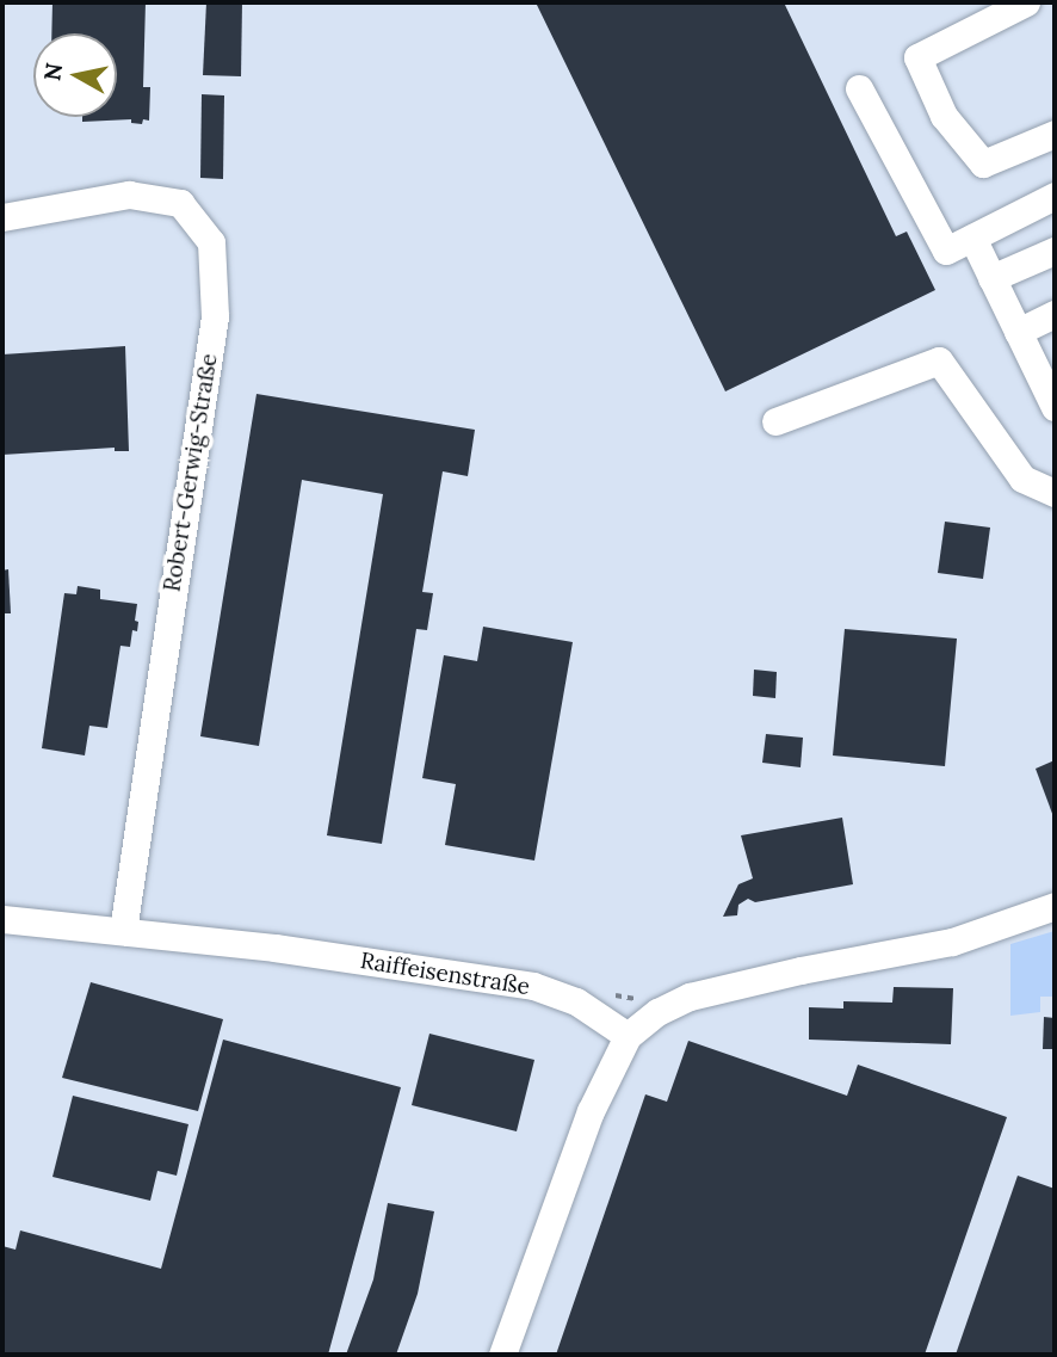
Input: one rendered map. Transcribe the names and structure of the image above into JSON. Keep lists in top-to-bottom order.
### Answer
{
  "streets": {
    "street": ["Robert-Gerwig-Straße", "Raiffeisenstraße"]
  },
  "crossings": [
    ["Robert-Gerwig-Straße", "Raiffeisenstraße"]
  ],
  "north": "left"
}
